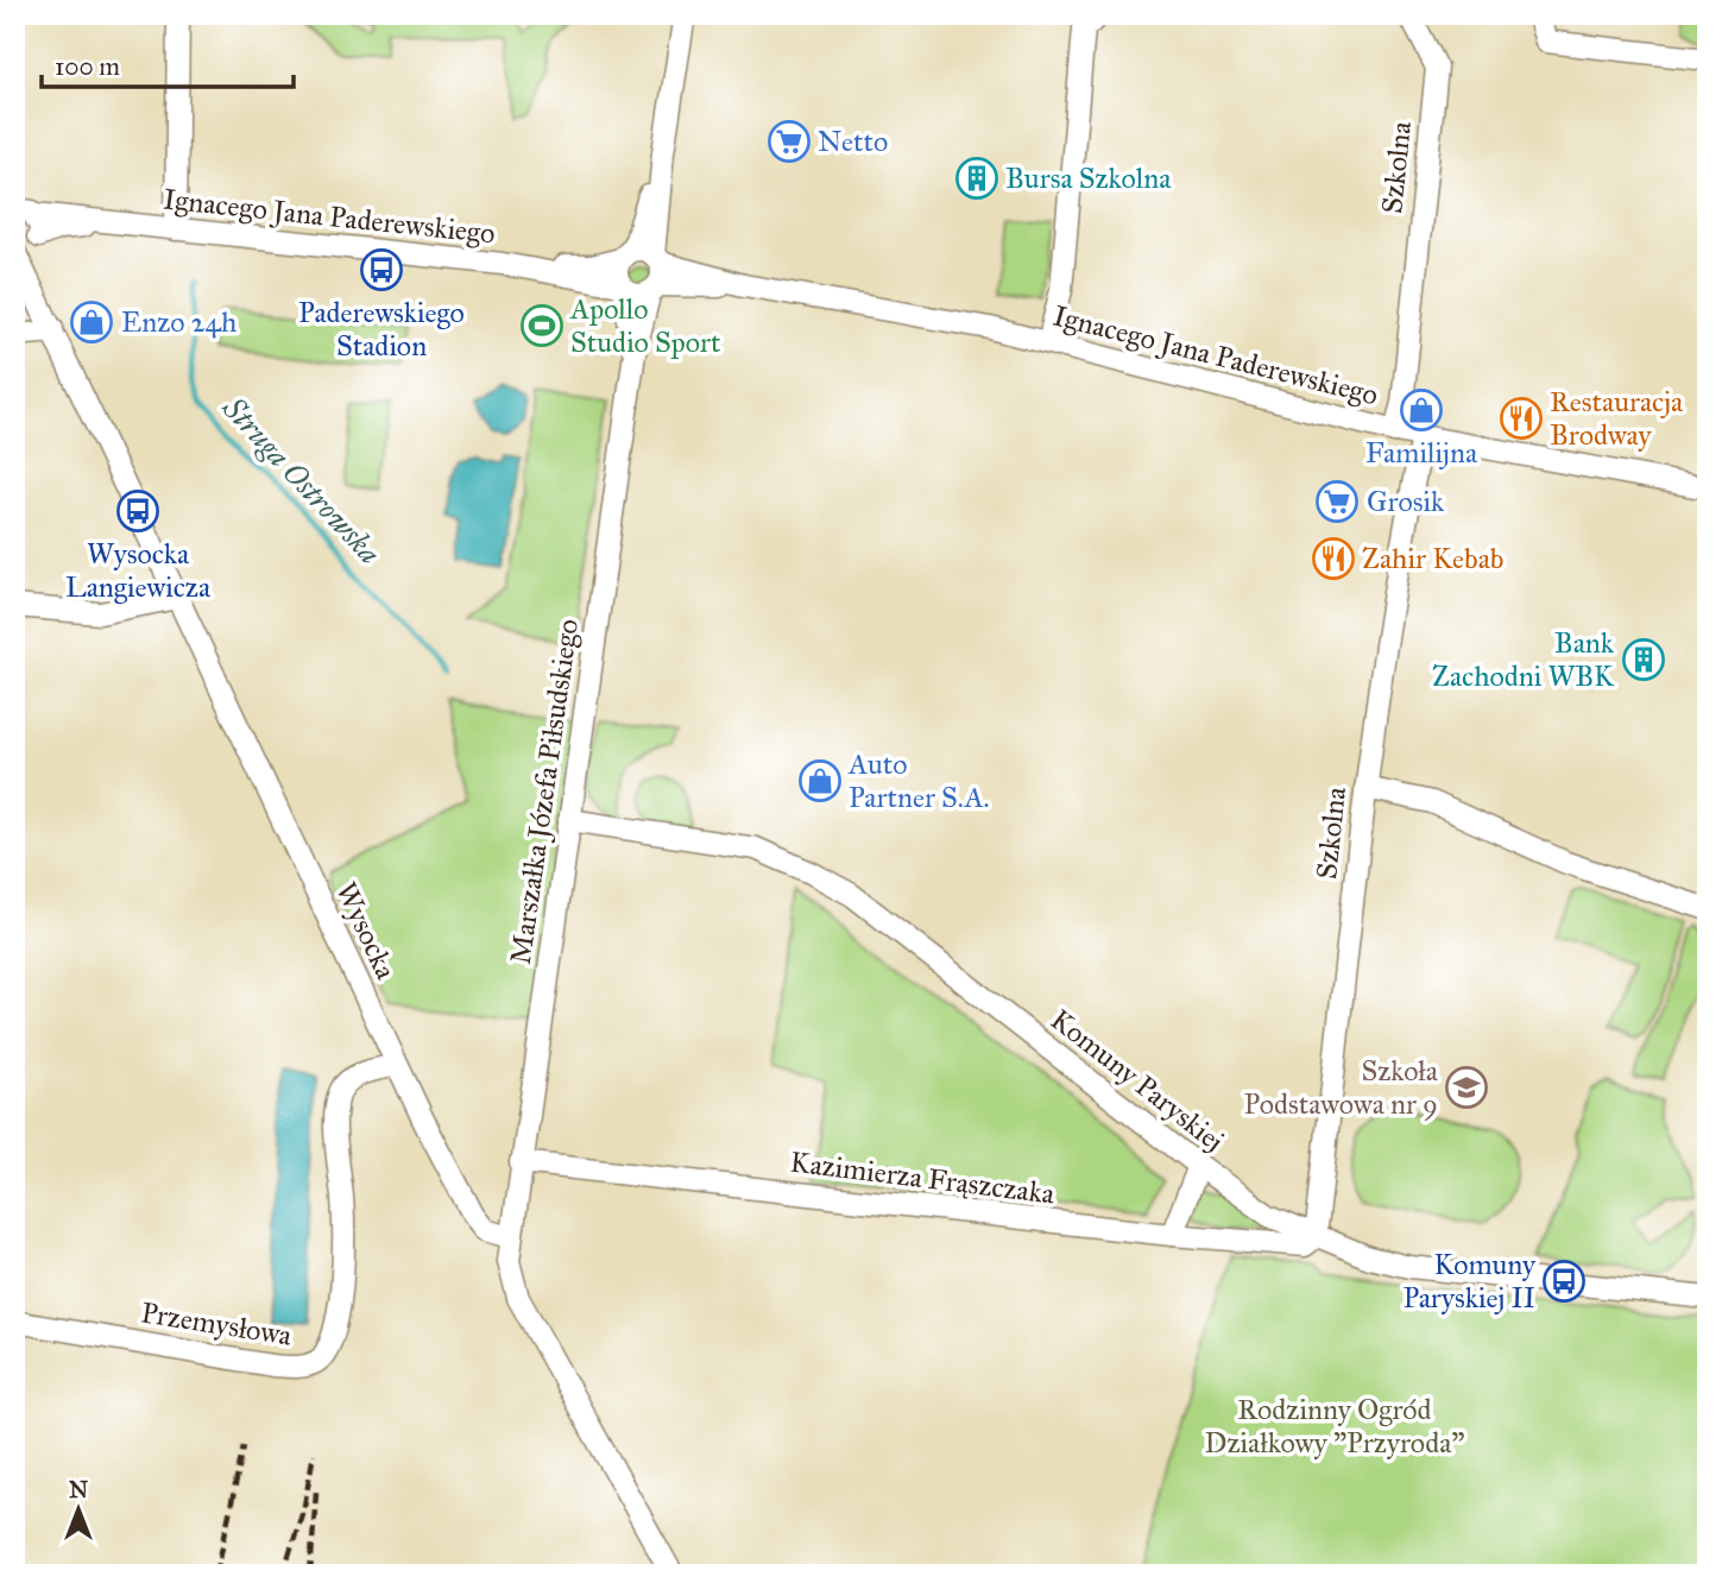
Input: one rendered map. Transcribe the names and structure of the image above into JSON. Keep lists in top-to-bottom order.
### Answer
{
  "streets": {
    "street": [
      "Szkolna",
      "Ignacego Jana Paderewskiego",
      "Marszałka Józefa Piłsudskiego",
      "Wysocka",
      "Komuny Paryskiej",
      "Kazimierza Frąszczaka",
      "Przemysłowa"
    ]
  },
  "crossings": [
    ["Szkolna", "Ignacego Jana Paderewskiego"],
    ["Szkolna", "Komuny Paryskiej"],
    ["Szkolna", "Kazimierza Frąszczaka"],
    ["Ignacego Jana Paderewskiego", "Wysocka"],
    ["Marszałka Józefa Piłsudskiego", "Wysocka"],
    ["Marszałka Józefa Piłsudskiego", "Komuny Paryskiej"],
    ["Marszałka Józefa Piłsudskiego", "Kazimierza Frąszczaka"],
    ["Wysocka", "Przemysłowa"],
    ["Komuny Paryskiej", "Kazimierza Frąszczaka"]
  ],
  "water": ["Struga Ostrowska"],
  "parks": ["Rodzinny Ogród Działkowy \"Przyroda\""],
  "places": {
    "supermarket": ["Netto", "Grosik"],
    "building": ["Bursa Szkolna", "Bank Zachodni WBK"],
    "bus stop": ["Paderewskiego Stadion", "Wysocka Langiewicza", "Komuny Paryskiej II"],
    "shop": ["Enzo 24h", "Familijna", "Auto Partner S.A."],
    "sports": ["Apollo Studio Sport"],
    "restaurant": ["Restauracja Brodway", "Zahir Kebab"],
    "school or university": ["Szkoła Podstawowa nr 9"]
  },
  "scale_bar": "100 m",
  "north": "top"
}
